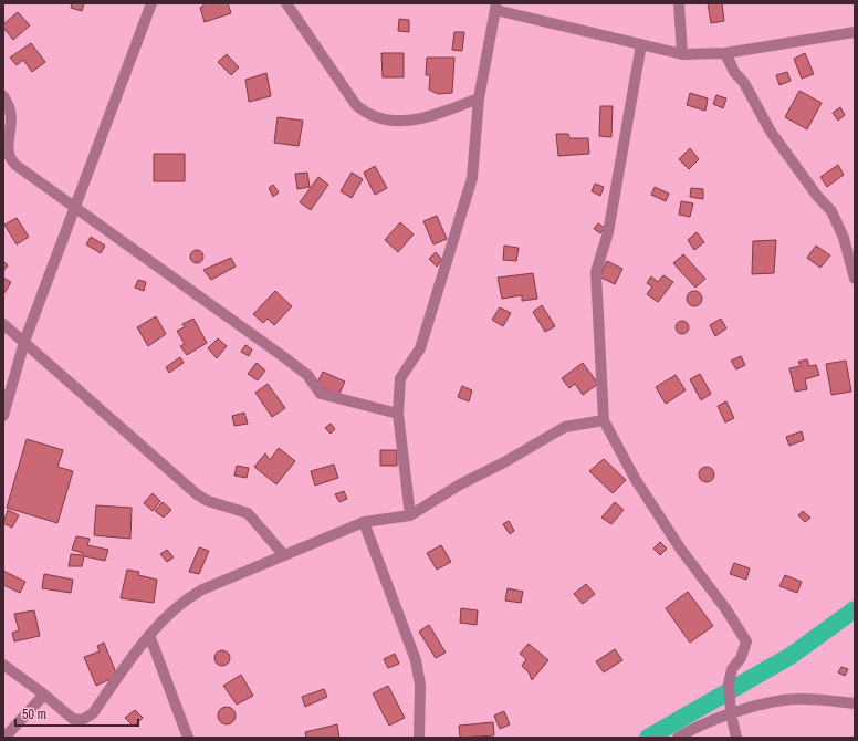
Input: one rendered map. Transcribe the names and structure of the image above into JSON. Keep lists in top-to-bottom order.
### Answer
{
  "scale_bar": "50 m"
}
